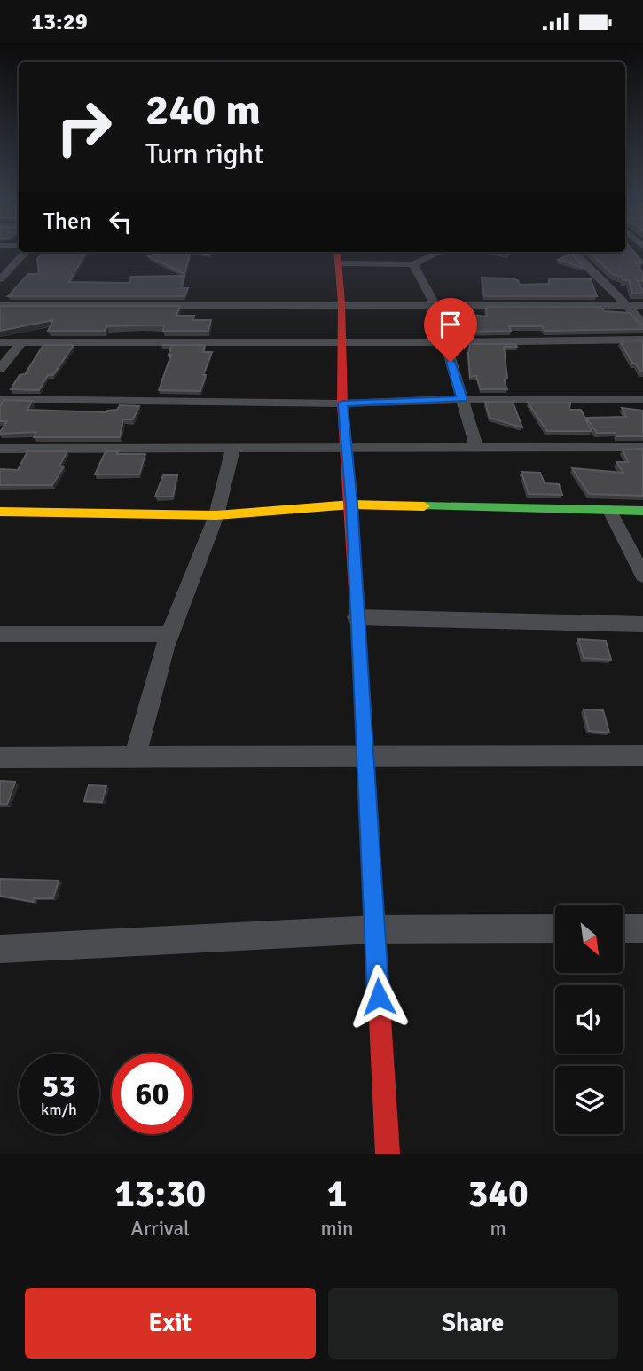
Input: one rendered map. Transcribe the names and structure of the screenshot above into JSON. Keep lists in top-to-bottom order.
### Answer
{
  "north": "bottom right",
  "page": {
    "status": "13:29",
    "turn": ["240 m", "Turn right"],
    "then": "Then",
    "speed": "53 km/h",
    "limit": "60",
    "eta": [
      "13:30",
      "Arrival",
      "1",
      "min",
      "340",
      "m"
    ],
    "buttons": ["Exit", "Share"]
  }
}
